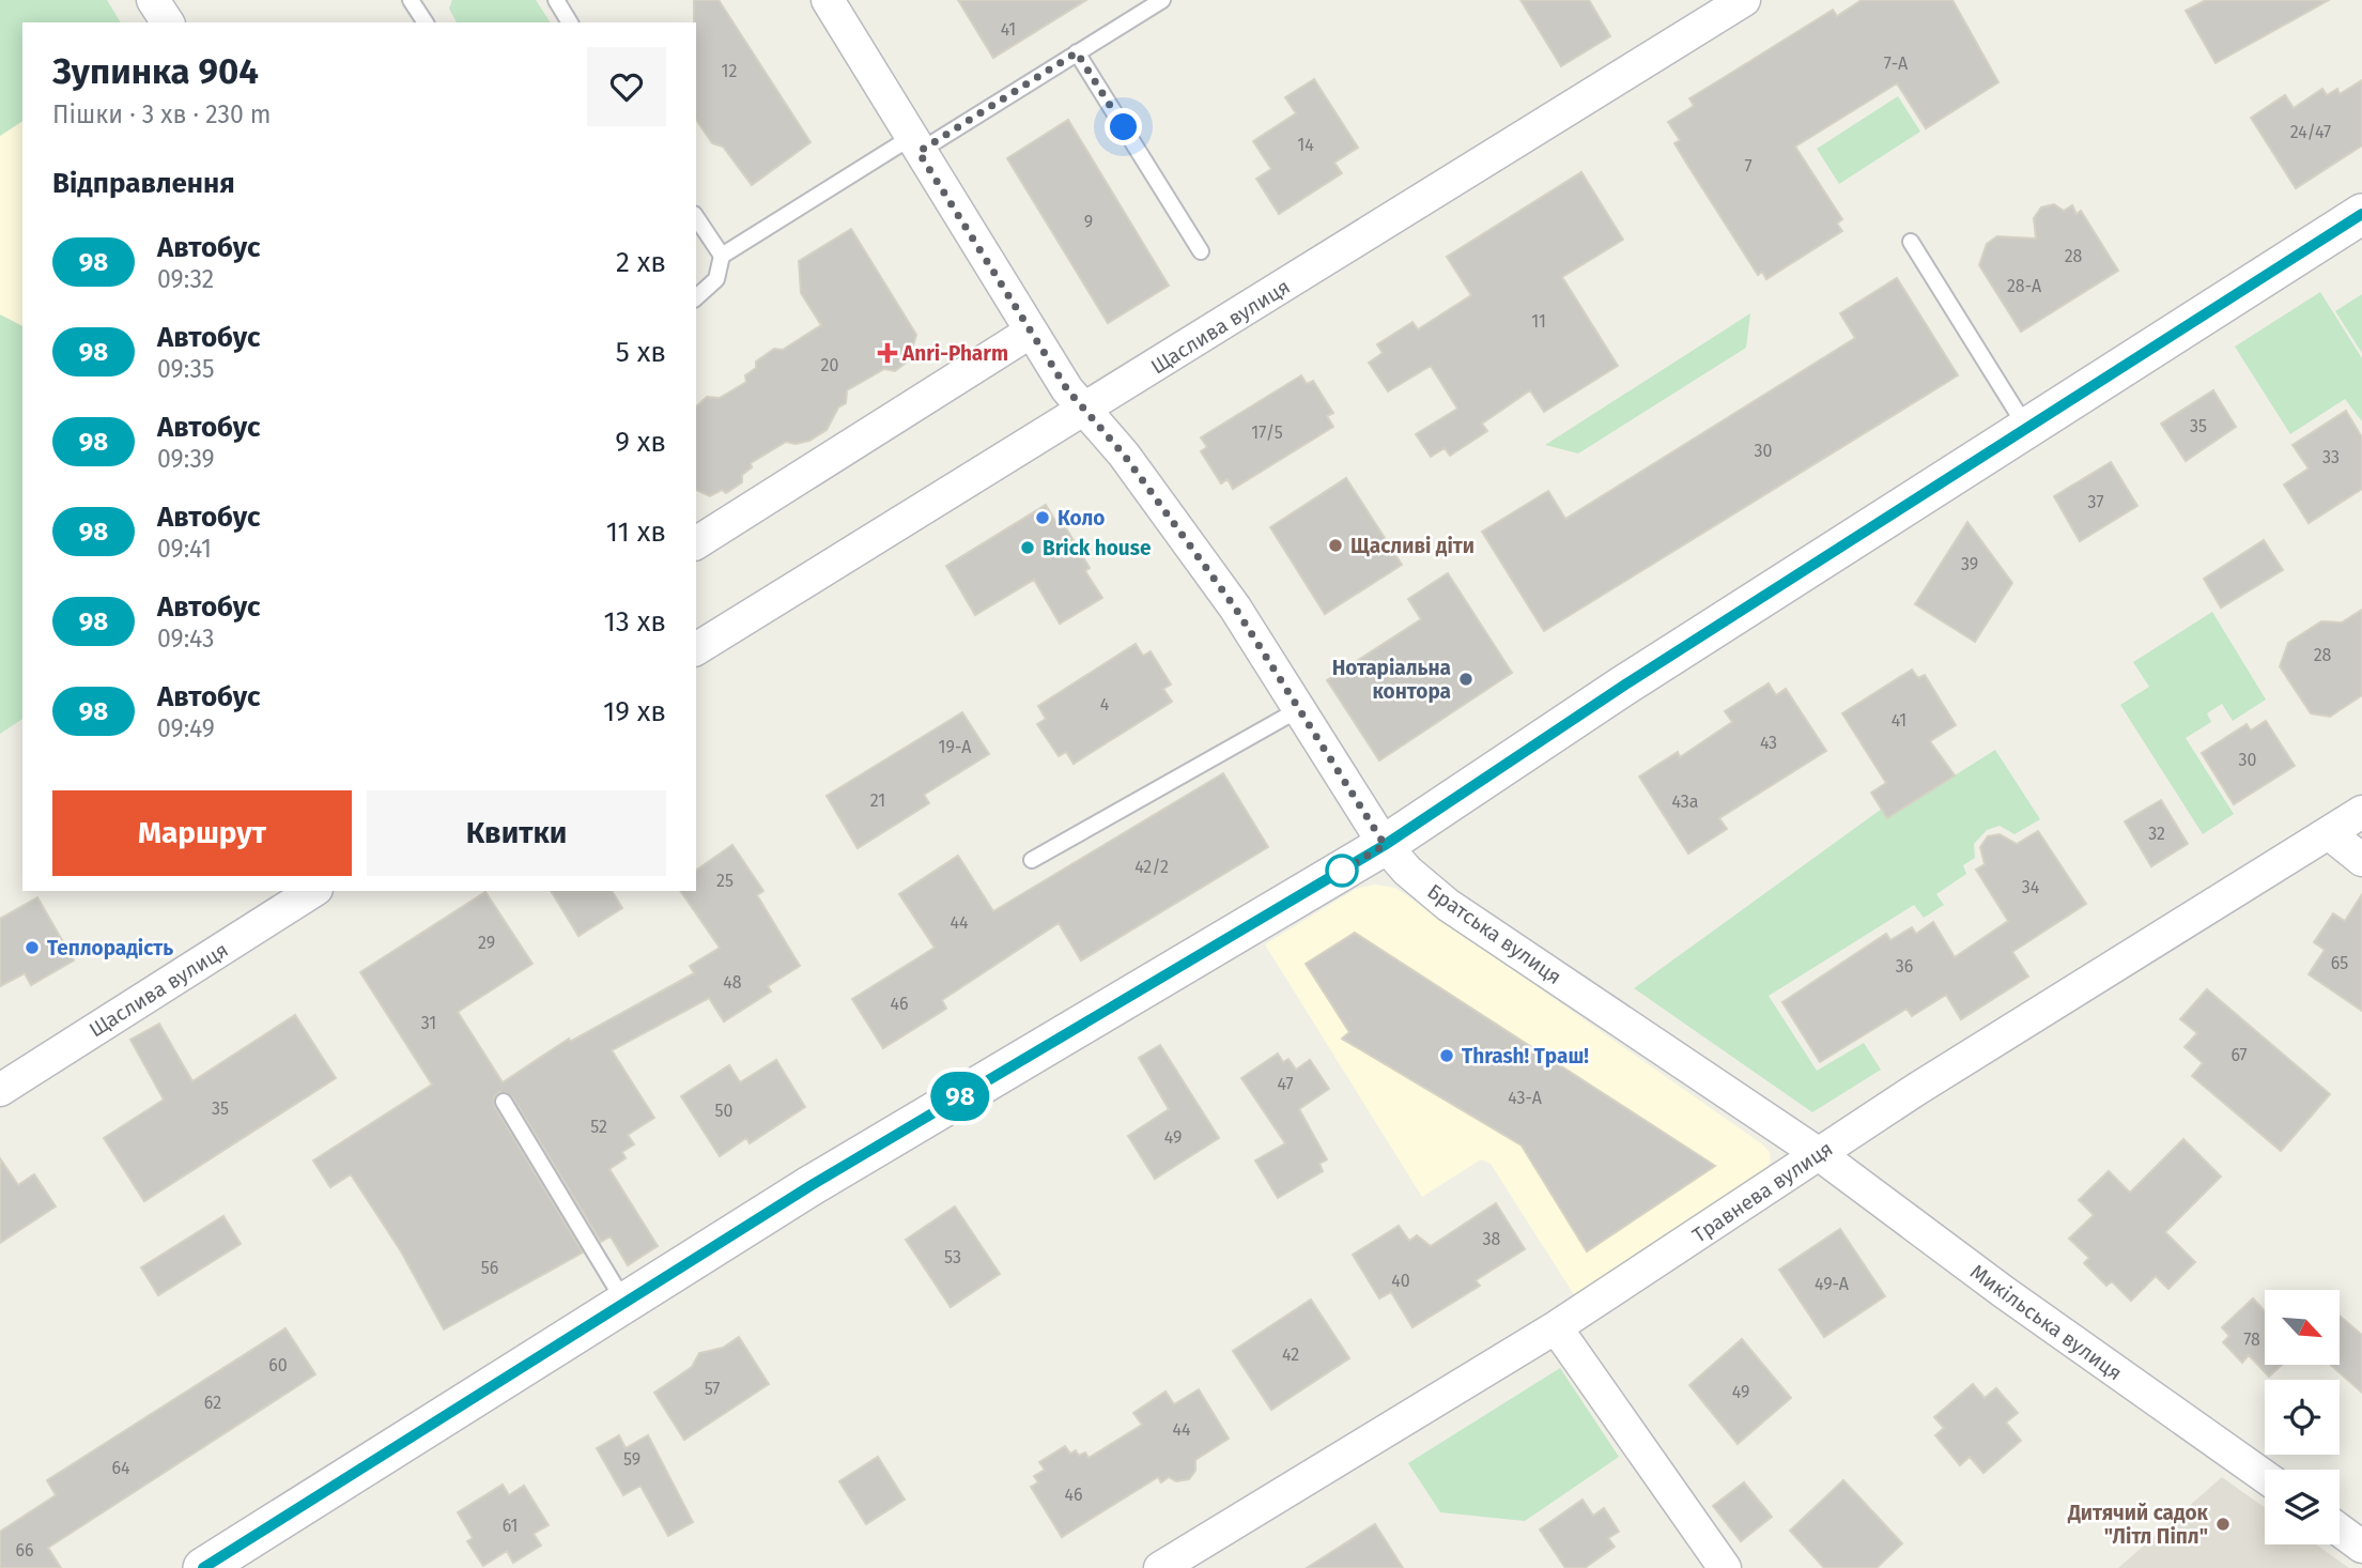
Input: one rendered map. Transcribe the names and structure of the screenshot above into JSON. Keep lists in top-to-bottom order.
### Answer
{
  "streets": {
    "street": [
      "Щаслива вулиця",
      "Братська вулиця",
      "Травнева вулиця",
      "Микільська вулиця"
    ]
  },
  "crossings": [
    ["Щаслива вулиця", "Братська вулиця"],
    ["Братська вулиця", "Травнева вулиця"],
    ["Братська вулиця", "Микільська вулиця"],
    ["Травнева вулиця", "Микільська вулиця"]
  ],
  "places": {
    "health": ["Anri-Pharm"],
    "other": [
      "Коло",
      "Щасливі діти",
      "Brick house",
      "Нотаріальна контора",
      "Теплорадість",
      "Thrash! Траш!",
      "Дитячий садок \"Літл Піпл\""
    ]
  },
  "lines": ["bus line 98"],
  "house_numbers": [
    "41",
    "7-А",
    "12",
    "24/47",
    "14",
    "7",
    "9",
    "28",
    "28-А",
    "11",
    "20",
    "35",
    "17/5",
    "30",
    "33",
    "37",
    "39",
    "28",
    "4",
    "41",
    "43",
    "19-А",
    "30",
    "21",
    "43а",
    "32",
    "42/2",
    "25",
    "34",
    "44",
    "29",
    "65",
    "36",
    "48",
    "46",
    "31",
    "67",
    "47",
    "43-А",
    "35",
    "50",
    "52",
    "49",
    "38",
    "53",
    "56",
    "40",
    "49-А",
    "78",
    "42",
    "60",
    "57",
    "49",
    "62",
    "44",
    "59",
    "64",
    "46",
    "61",
    "66"
  ],
  "north": "bottom right",
  "page": {
    "on_map": "98",
    "heading": [
      ["Зупинка 904", "Пішки · 3 хв · 230 m"],
      "Відправлення"
    ],
    "list": [
      {
        "mark": "98",
        "name": "Автобус",
        "note": "09:32",
        "value": "2 хв"
      },
      {
        "mark": "98",
        "name": "Автобус",
        "note": "09:35",
        "value": "5 хв"
      },
      {
        "mark": "98",
        "name": "Автобус",
        "note": "09:39",
        "value": "9 хв"
      },
      {
        "mark": "98",
        "name": "Автобус",
        "note": "09:41",
        "value": "11 хв"
      },
      {
        "mark": "98",
        "name": "Автобус",
        "note": "09:43",
        "value": "13 хв"
      },
      {
        "mark": "98",
        "name": "Автобус",
        "note": "09:49",
        "value": "19 хв"
      }
    ],
    "buttons": ["Маршрут", "Квитки"]
  }
}
